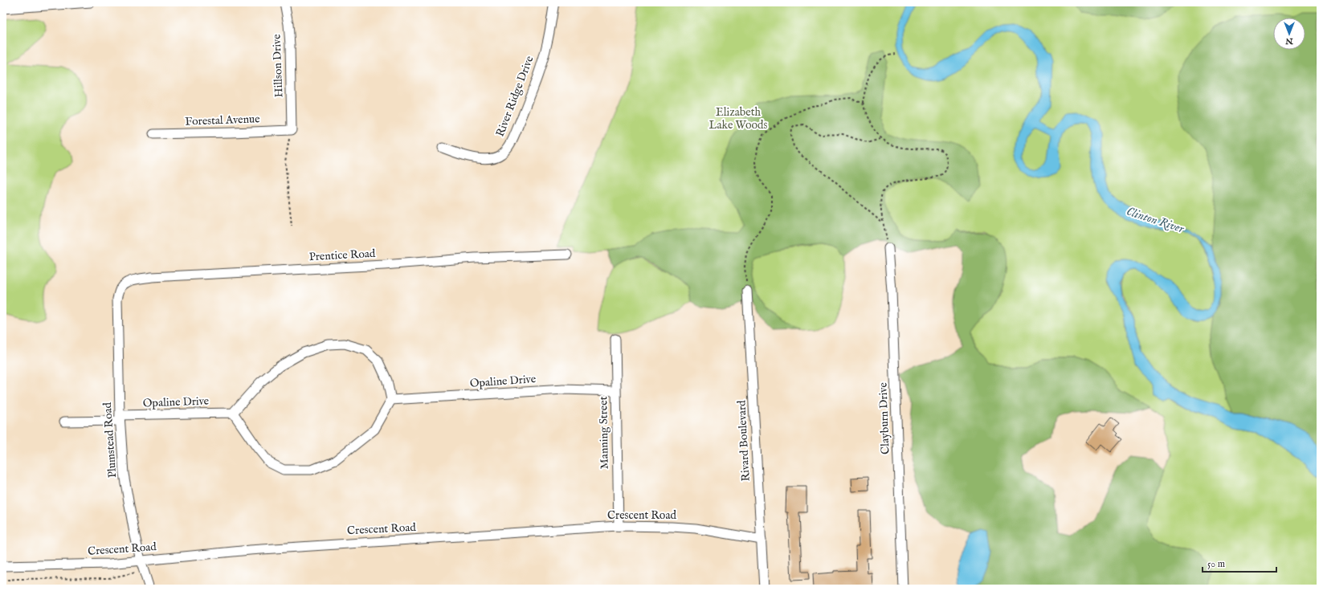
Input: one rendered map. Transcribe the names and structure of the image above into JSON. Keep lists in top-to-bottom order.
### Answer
{
  "streets": {
    "street": [
      "Hillson Drive",
      "River Ridge Drive",
      "Forestal Avenue",
      "Prentice Road",
      "Opaline Drive",
      "Clayburn Drive",
      "Manning Street",
      "Plumstead Road",
      "Rivard Boulevard",
      "Crescent Road"
    ]
  },
  "crossings": [
    ["Hillson Drive", "Forestal Avenue"],
    ["Prentice Road", "Plumstead Road"],
    ["Opaline Drive", "Manning Street"],
    ["Opaline Drive", "Plumstead Road"],
    ["Manning Street", "Crescent Road"],
    ["Plumstead Road", "Crescent Road"],
    ["Rivard Boulevard", "Crescent Road"]
  ],
  "water": ["Clinton River"],
  "parks": ["Elizabeth Lake Woods"],
  "scale_bar": "50 m",
  "north": "bottom"
}
